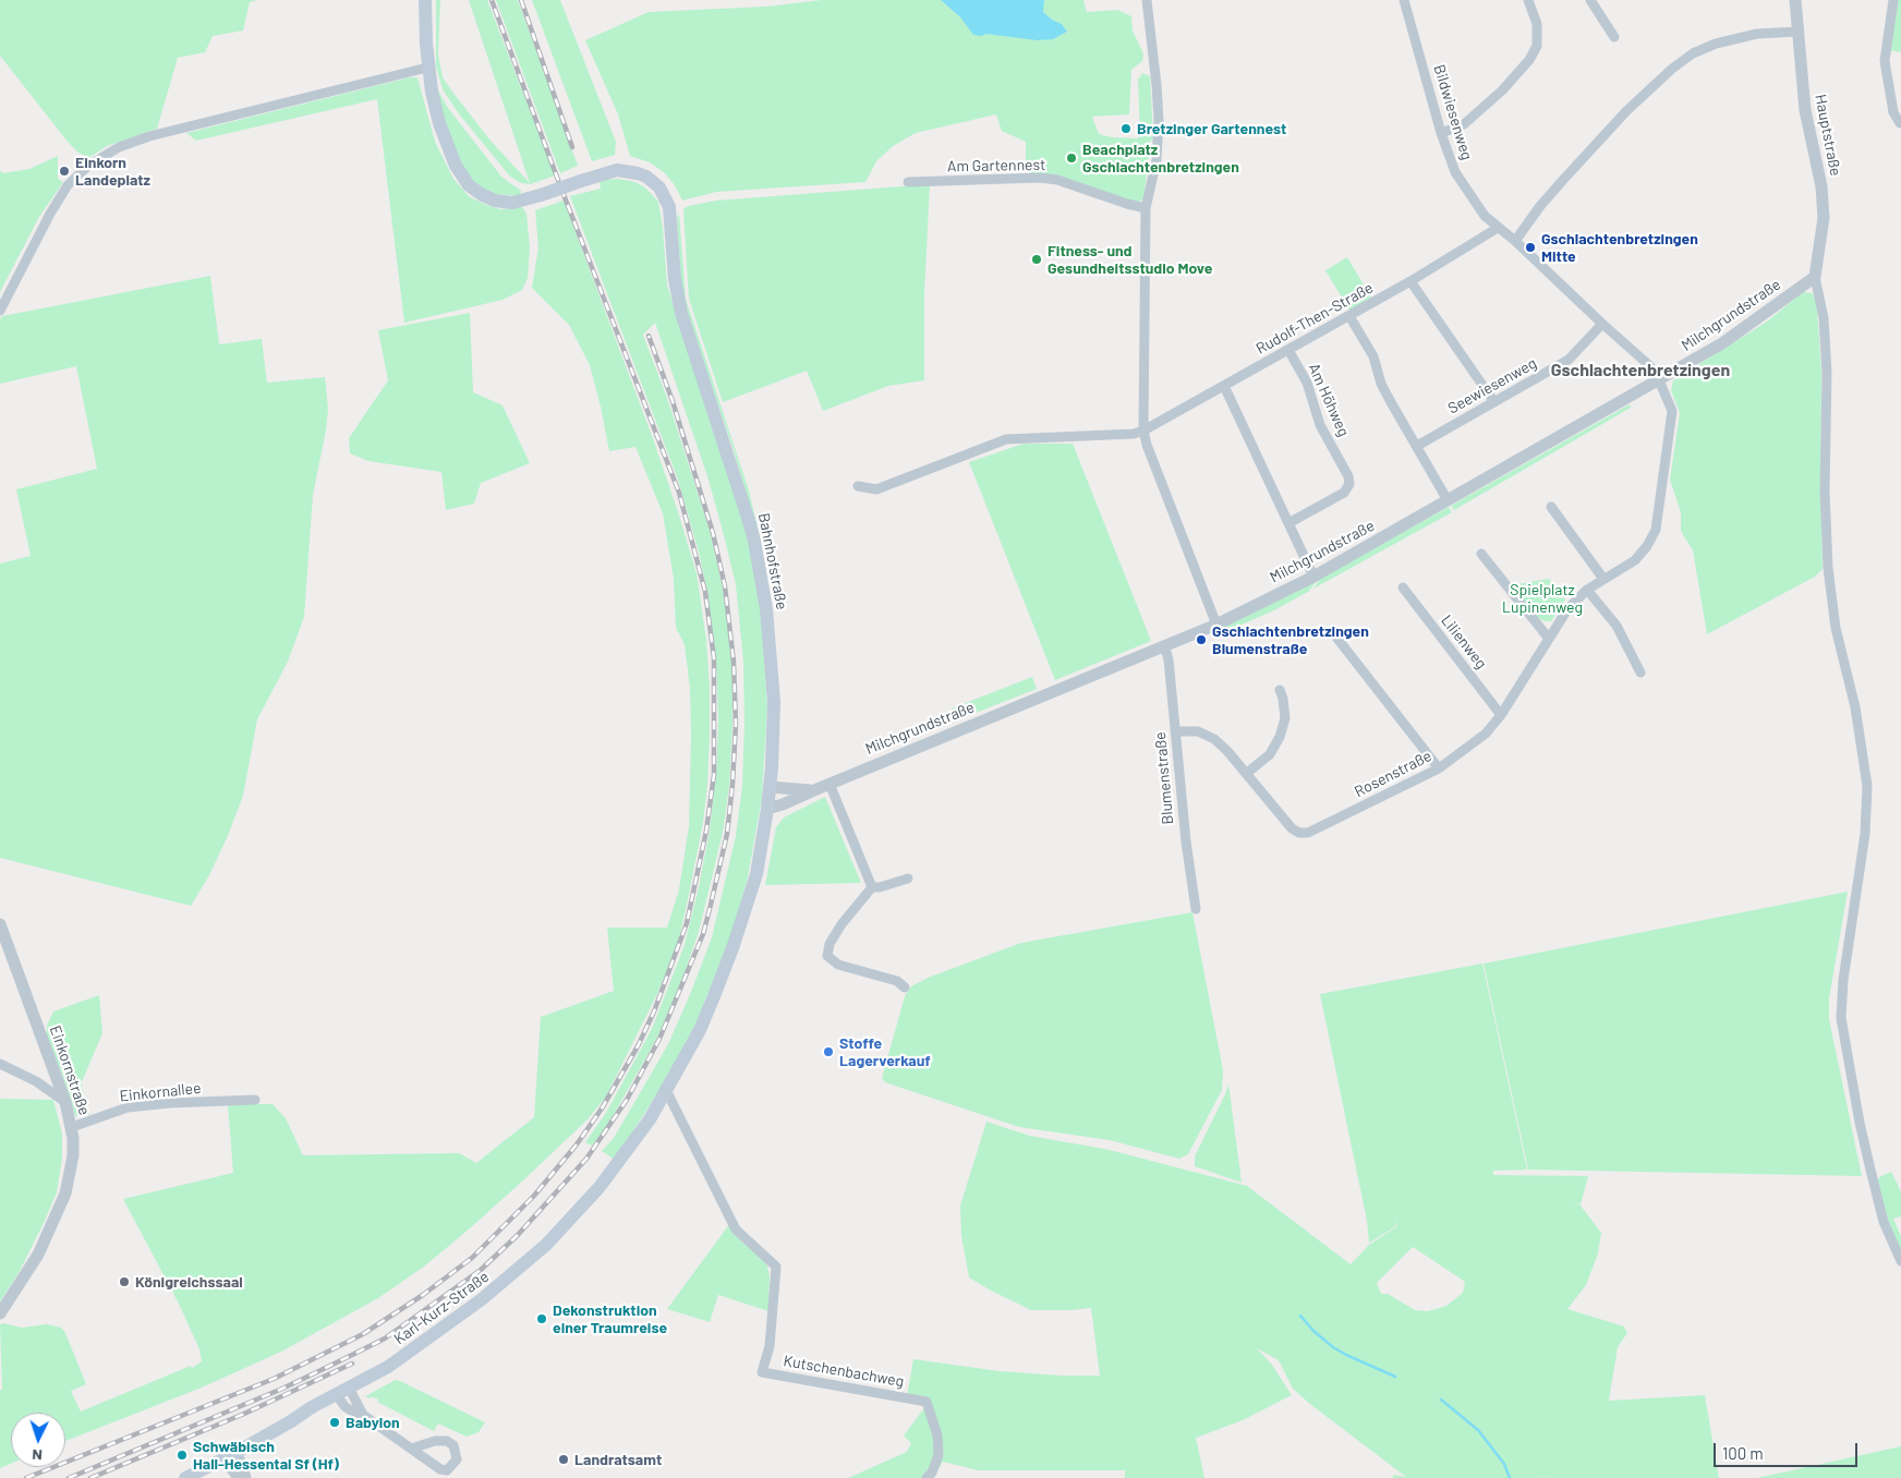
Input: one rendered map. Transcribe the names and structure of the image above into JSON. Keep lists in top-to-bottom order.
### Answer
{
  "streets": {
    "main road": ["Bahnhofstraße", "Karl-Kurz-Straße"],
    "street": [
      "Bildwiesenweg",
      "Hauptstraße",
      "Am Gartennest",
      "Milchgrundstraße",
      "Rudolf-Then-Straße",
      "Seewiesenweg",
      "Am Höhweg",
      "Lilienweg",
      "Rosenstraße",
      "Blumenstraße",
      "Einkornstraße",
      "Einkornallee",
      "Kutschenbachweg"
    ]
  },
  "crossings": [
    ["Bildwiesenweg", "Milchgrundstraße"],
    ["Bildwiesenweg", "Rudolf-Then-Straße"],
    ["Bildwiesenweg", "Seewiesenweg"],
    ["Bildwiesenweg", "Rosenstraße"],
    ["Hauptstraße", "Milchgrundstraße"],
    ["Milchgrundstraße", "Bahnhofstraße"],
    ["Milchgrundstraße", "Rosenstraße"],
    ["Milchgrundstraße", "Blumenstraße"],
    ["Rudolf-Then-Straße", "Am Höhweg"],
    ["Bahnhofstraße", "Karl-Kurz-Straße"],
    ["Bahnhofstraße", "Kutschenbachweg"],
    ["Lilienweg", "Rosenstraße"],
    ["Rosenstraße", "Blumenstraße"],
    ["Einkornstraße", "Einkornallee"],
    ["Karl-Kurz-Straße", "Kutschenbachweg"]
  ],
  "districts": ["Gschlachtenbretzingen"],
  "parks": ["Spielplatz Lupinenweg"],
  "places": [
    "Bretzinger Gartennest",
    "Beachplatz Gschlachtenbretzingen",
    "Einkorn Landeplatz",
    "Gschlachtenbretzingen Mitte",
    "Fitness- und Gesundheitsstudio Move",
    "Gschlachtenbretzingen Blumenstraße",
    "Stoffe Lagerverkauf",
    "Königreichssaal",
    "Dekonstruktion einer Traumreise",
    "Babylon",
    "Schwäbisch Hall-Hessental Sf (Hf)",
    "Landratsamt"
  ],
  "scale_bar": "100 m",
  "north": "bottom"
}
